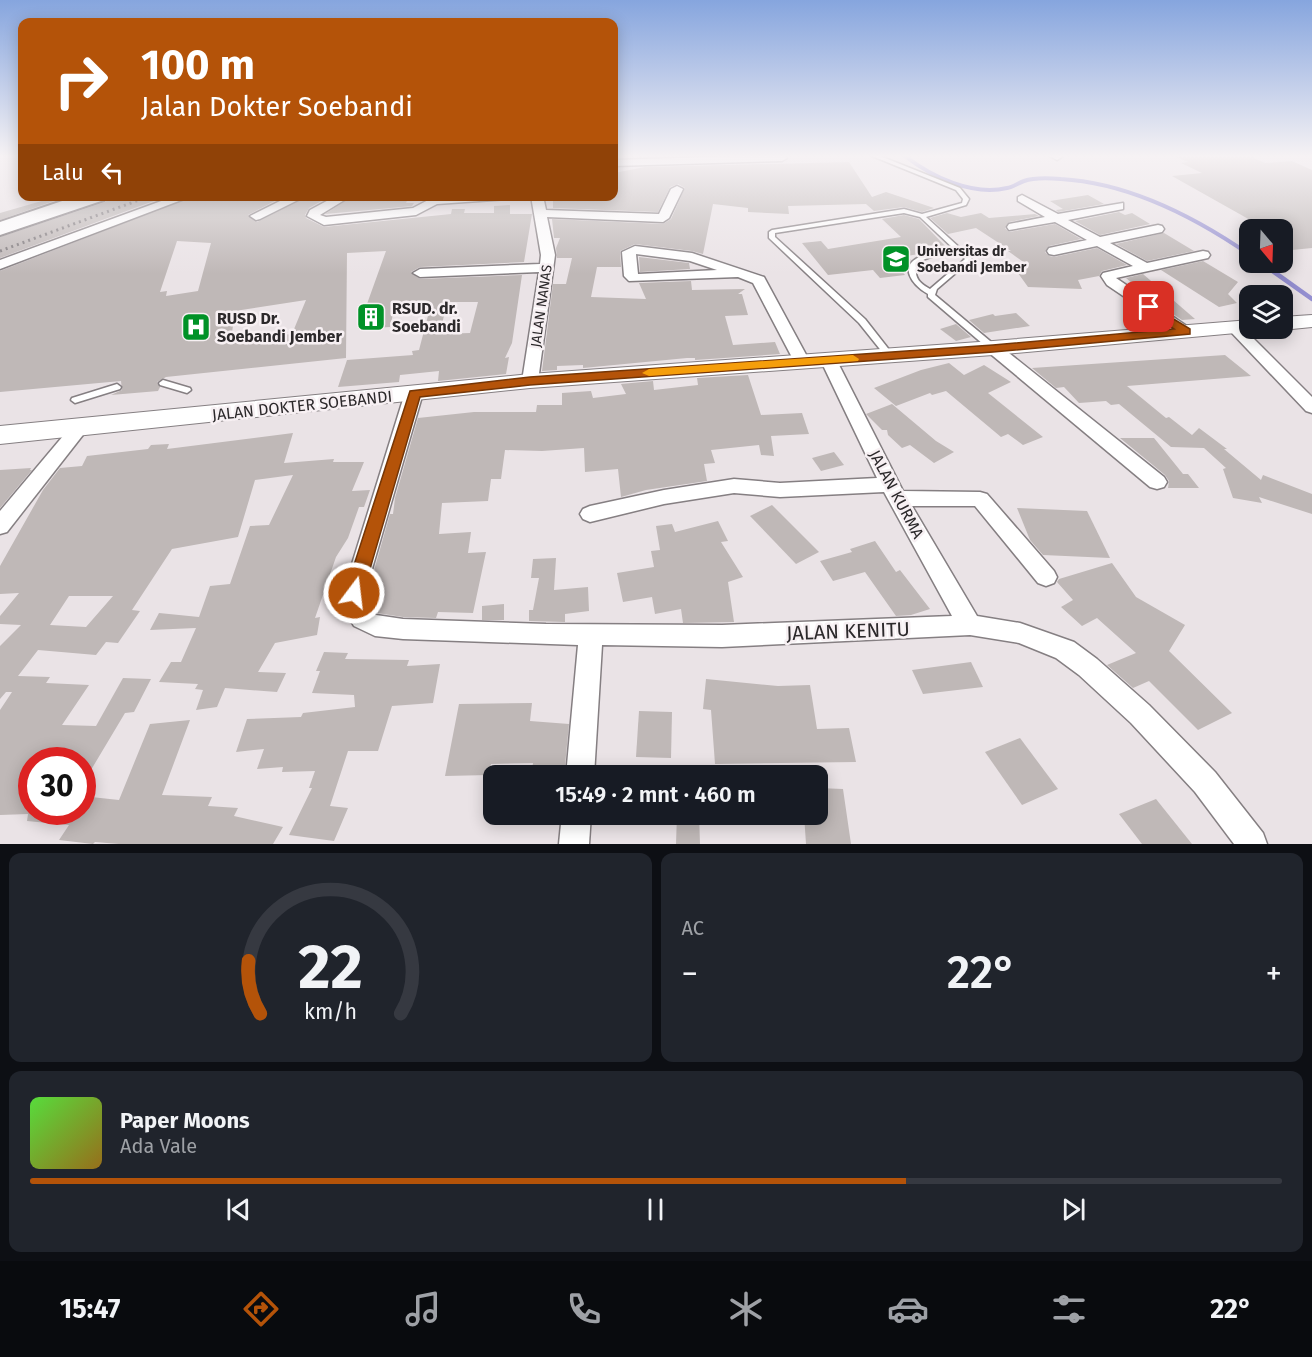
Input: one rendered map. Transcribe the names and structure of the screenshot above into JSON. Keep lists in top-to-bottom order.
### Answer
{
  "streets": {
    "main road": ["JALAN DOKTER SOEBANDI"],
    "street": ["JALAN NANAS", "JALAN KURMA", "JALAN KENITU"]
  },
  "crossings": [
    ["JALAN NANAS", "JALAN DOKTER SOEBANDI"],
    ["JALAN DOKTER SOEBANDI", "JALAN KURMA"],
    ["JALAN DOKTER SOEBANDI", "JALAN KENITU"],
    ["JALAN KURMA", "JALAN KENITU"]
  ],
  "places": {
    "school or university": ["Universitas dr Soebandi Jember"],
    "building": ["RSUD. dr. Soebandi"],
    "hospital": ["RUSD Dr. Soebandi Jember"]
  },
  "north": "bottom",
  "page": {
    "turn": ["100 m", "Jalan Dokter Soebandi"],
    "then": "Lalu",
    "limit": "30",
    "trip": "15:49 · 2 mnt · 460 m",
    "tile": "AC",
    "heat": ["−", "22°", "+"],
    "song": ["Paper Moons", "Ada Vale"],
    "tabs": ["15:47", "22°"],
    "gauge": ["22", "km/h"]
  }
}
